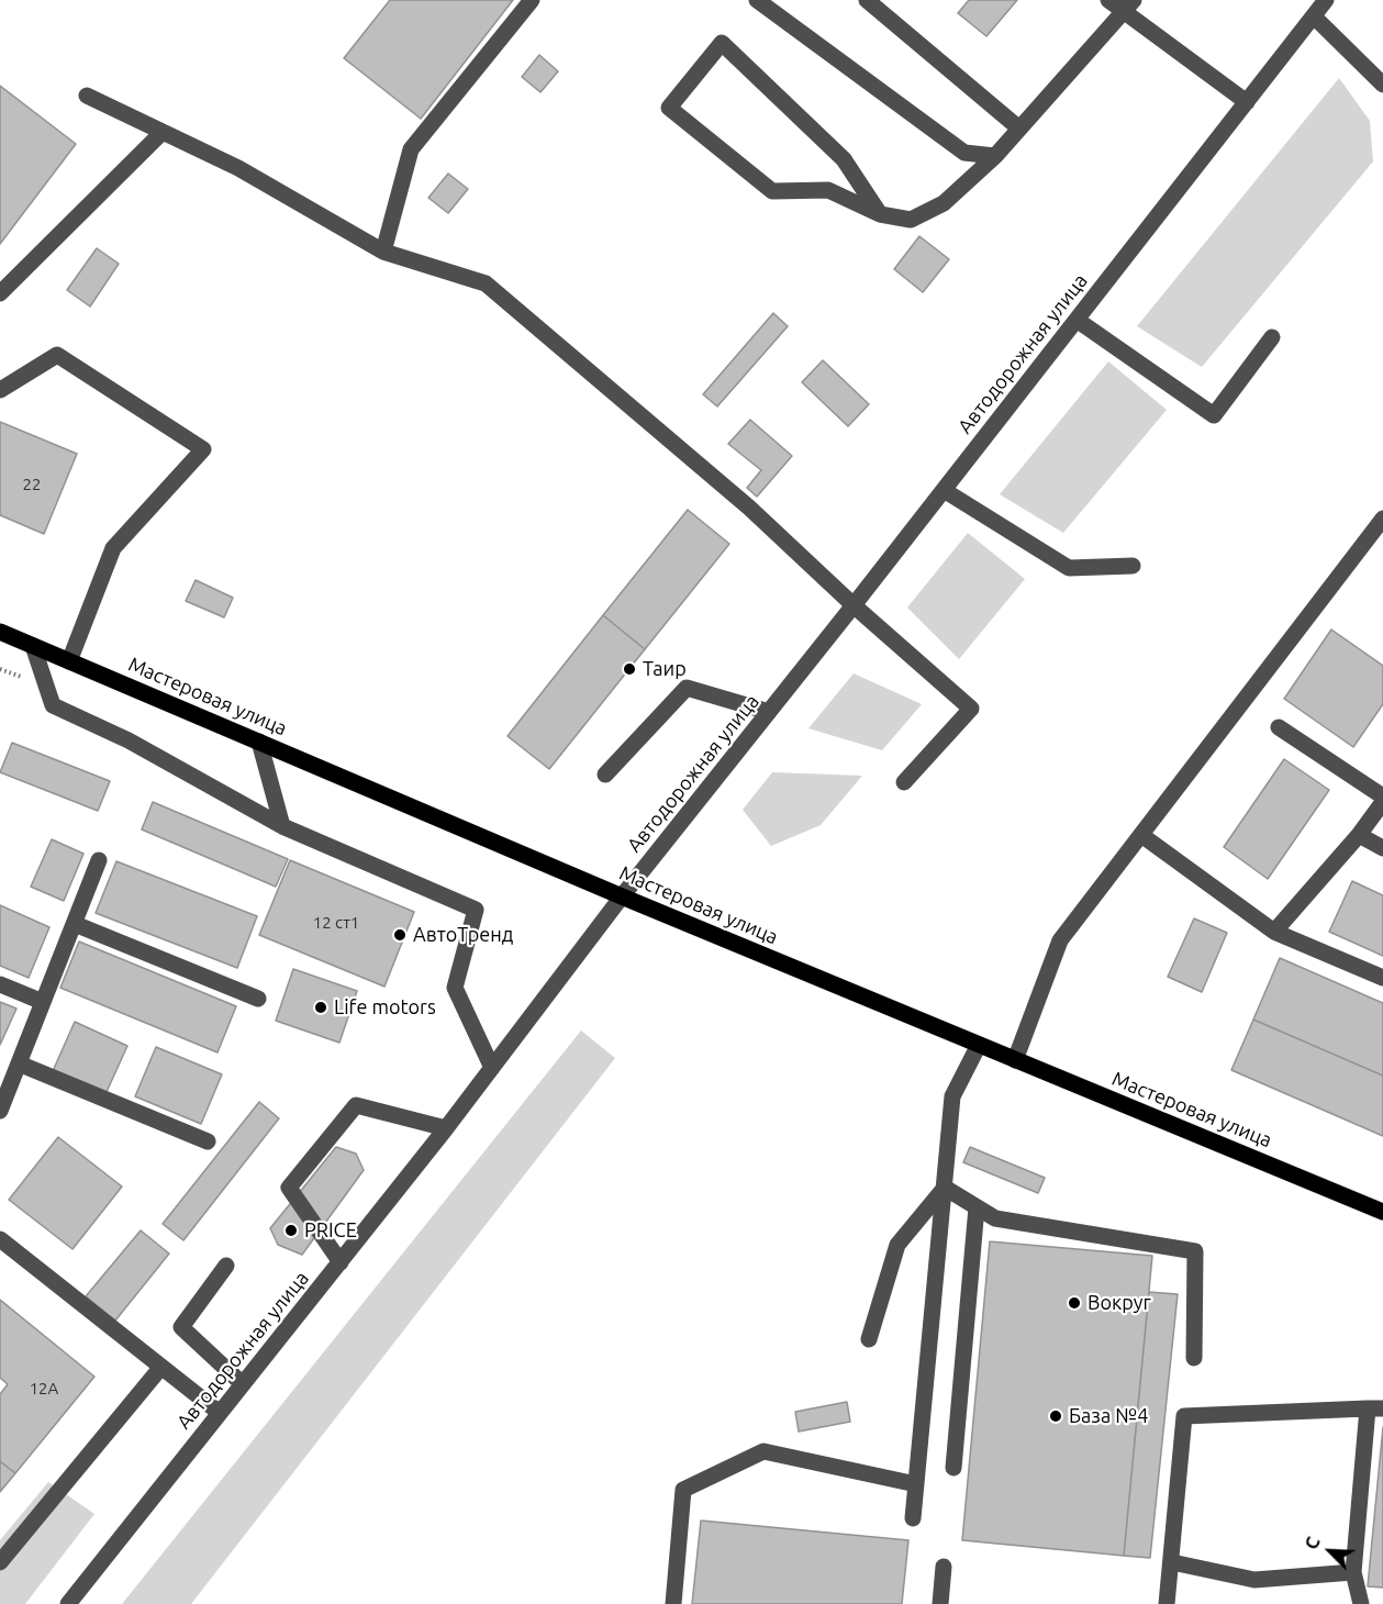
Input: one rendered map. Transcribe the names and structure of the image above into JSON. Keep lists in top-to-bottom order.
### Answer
{
  "streets": {
    "main road": ["Мастеровая улица"],
    "street": ["Автодорожная улица"]
  },
  "crossings": [
    ["Автодорожная улица", "Мастеровая улица"]
  ],
  "places": [
    "Таир",
    "АвтоТренд",
    "Life motors",
    "PRICE",
    "Вокруг",
    "База №4"
  ],
  "house_numbers": ["22", "12 ст1", "12А"],
  "north": "top left"
}
